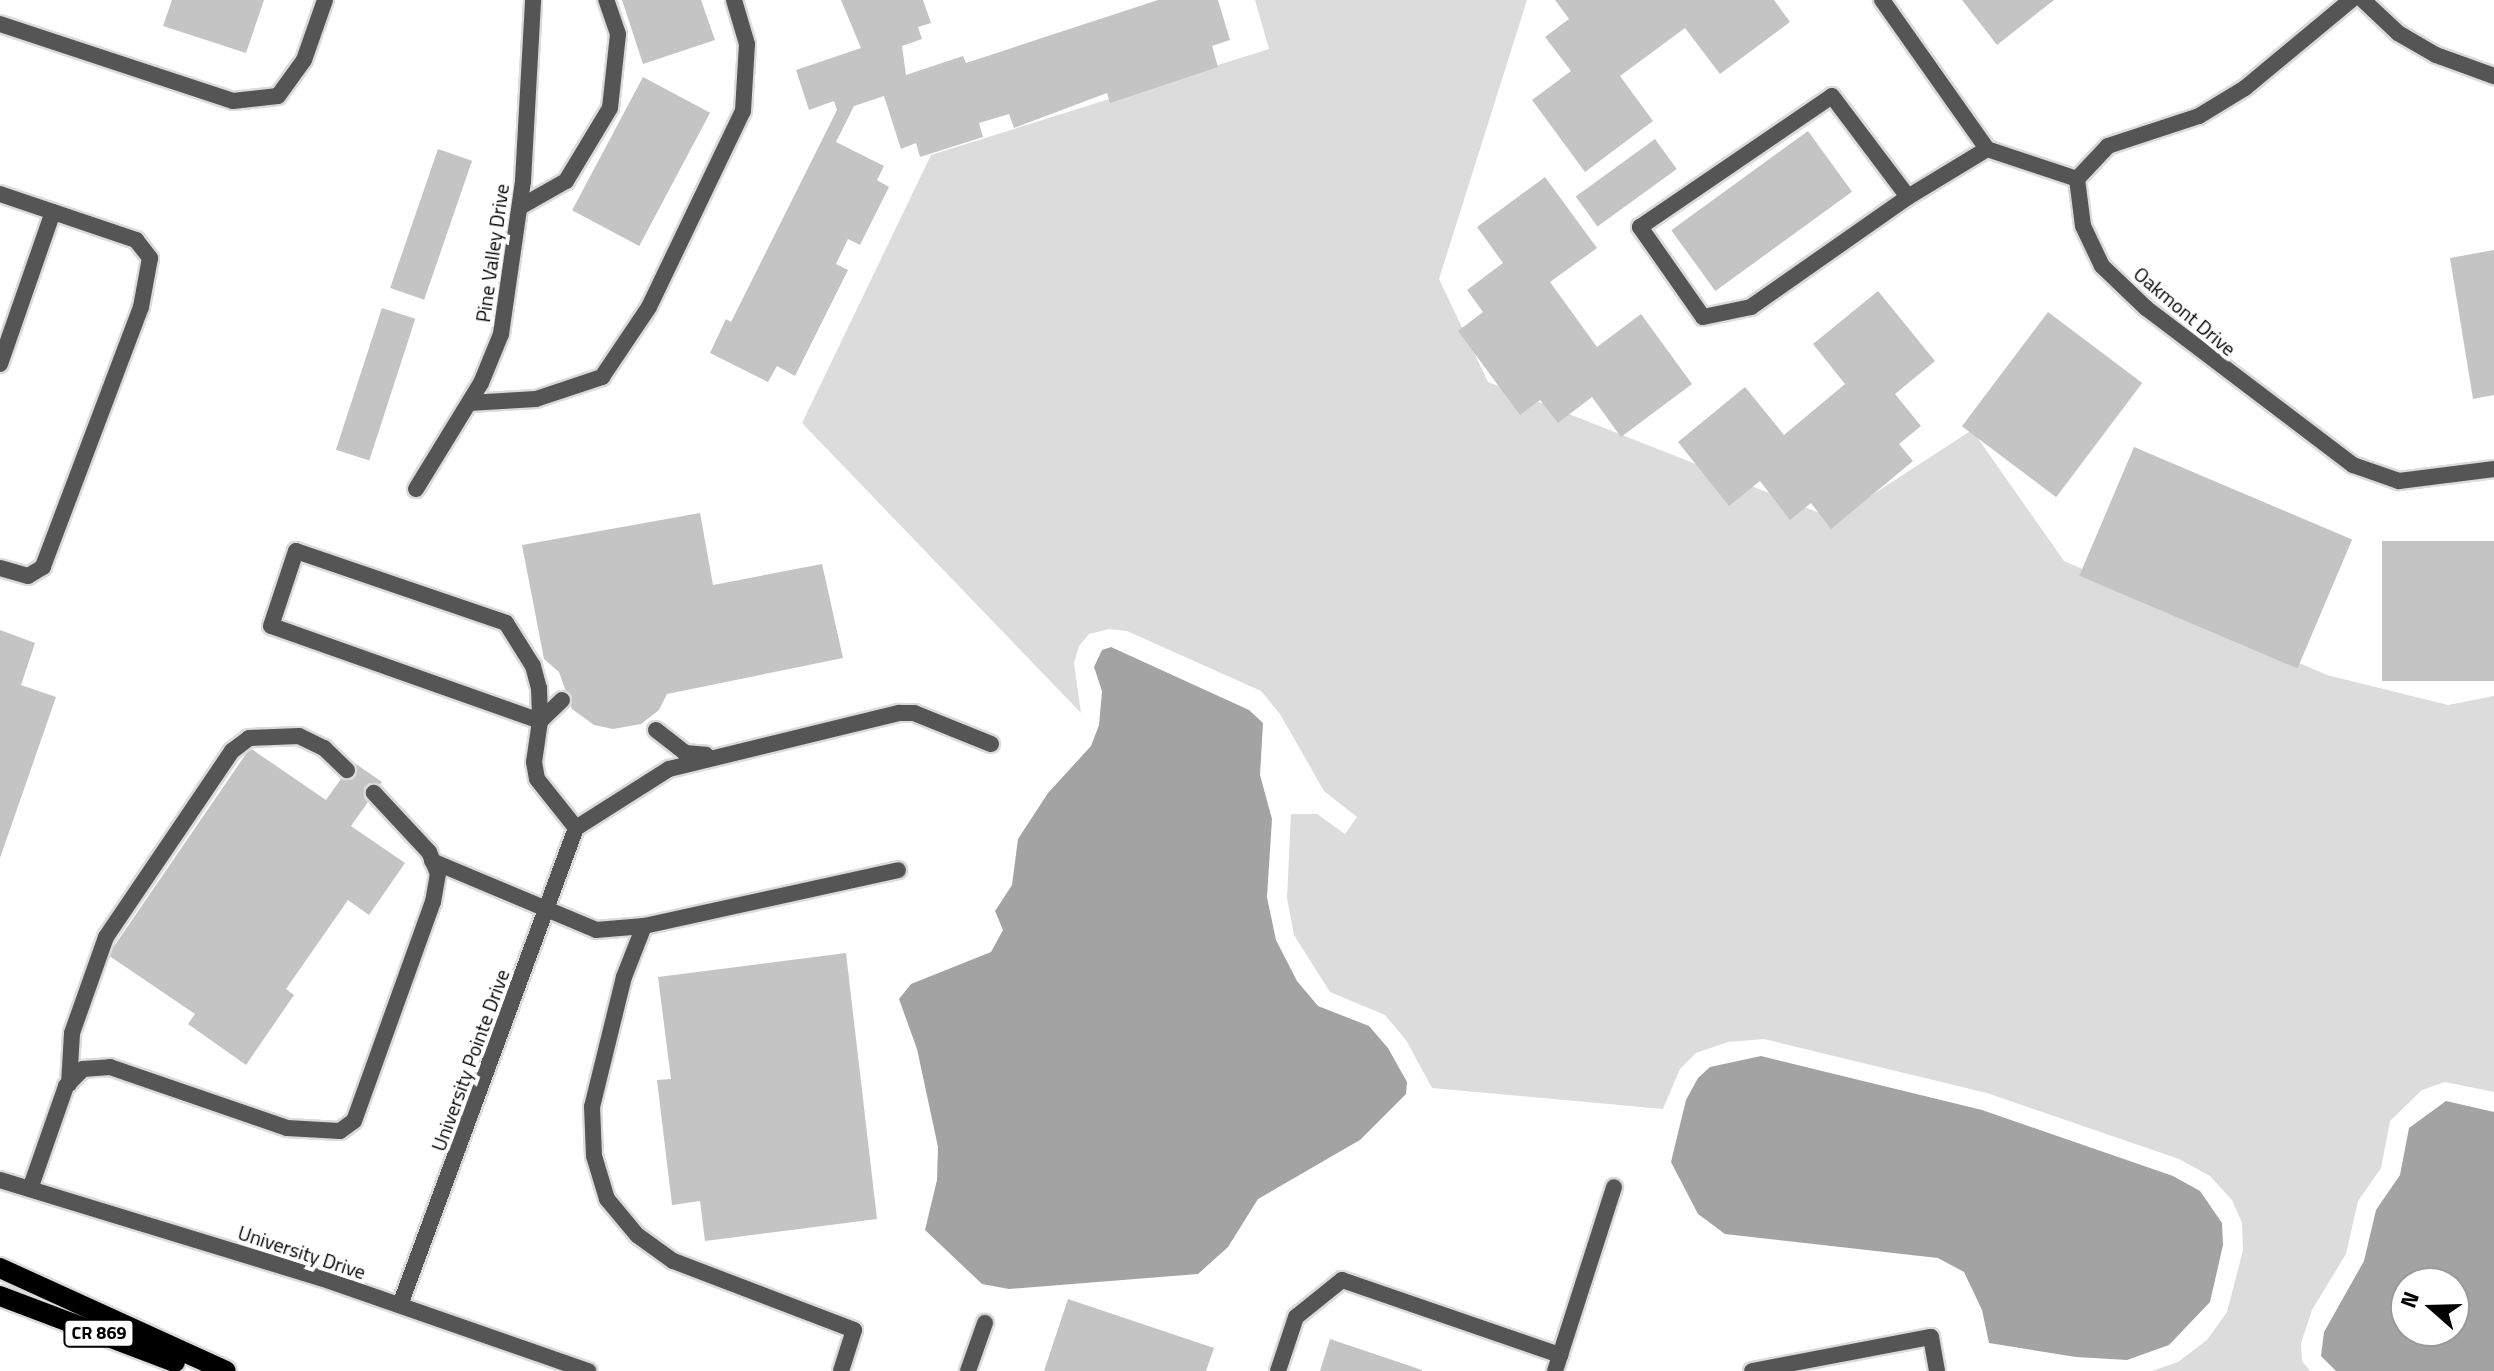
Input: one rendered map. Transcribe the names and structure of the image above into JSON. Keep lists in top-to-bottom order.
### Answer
{
  "streets": {
    "main road": ["CR 869"],
    "street": [
      "Pine Valley Drive",
      "Oakmont Drive",
      "University Pointe Drive",
      "University Drive"
    ]
  },
  "crossings": [
    ["University Pointe Drive", "University Drive"]
  ],
  "north": "left"
}
